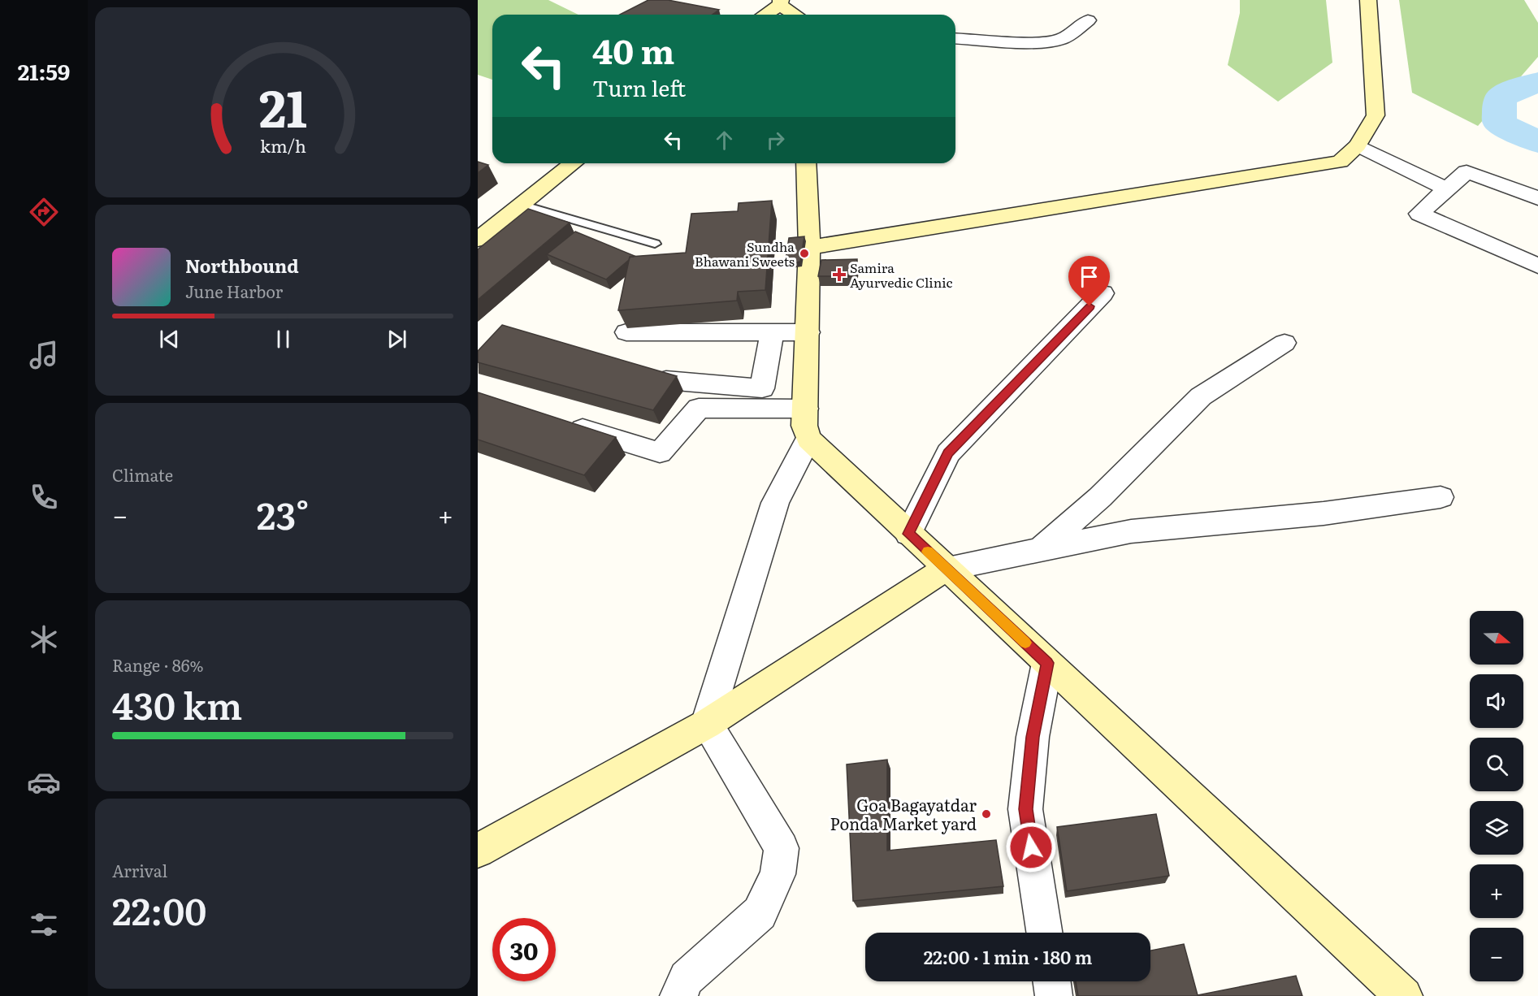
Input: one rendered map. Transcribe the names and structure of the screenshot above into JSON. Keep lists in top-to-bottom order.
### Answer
{
  "places": {
    "other": ["Sundha Bhawani Sweets", "Goa Bagayatdar Ponda Market yard"],
    "health": ["Samira Ayurvedic Clinic"]
  },
  "north": "right",
  "page": {
    "tabs": "21:59",
    "turn": ["40 m", "Turn left"],
    "song": ["Northbound", "June Harbor"],
    "tile": [
      "Climate",
      ["Range · 86%", "430 km"],
      ["Arrival", "22:00"]
    ],
    "heat": ["−", "23°", "+"],
    "map_buttons": ["+", "−"],
    "limit": "30",
    "trip": "22:00 · 1 min · 180 m",
    "gauge": ["21", "km/h"]
  }
}
